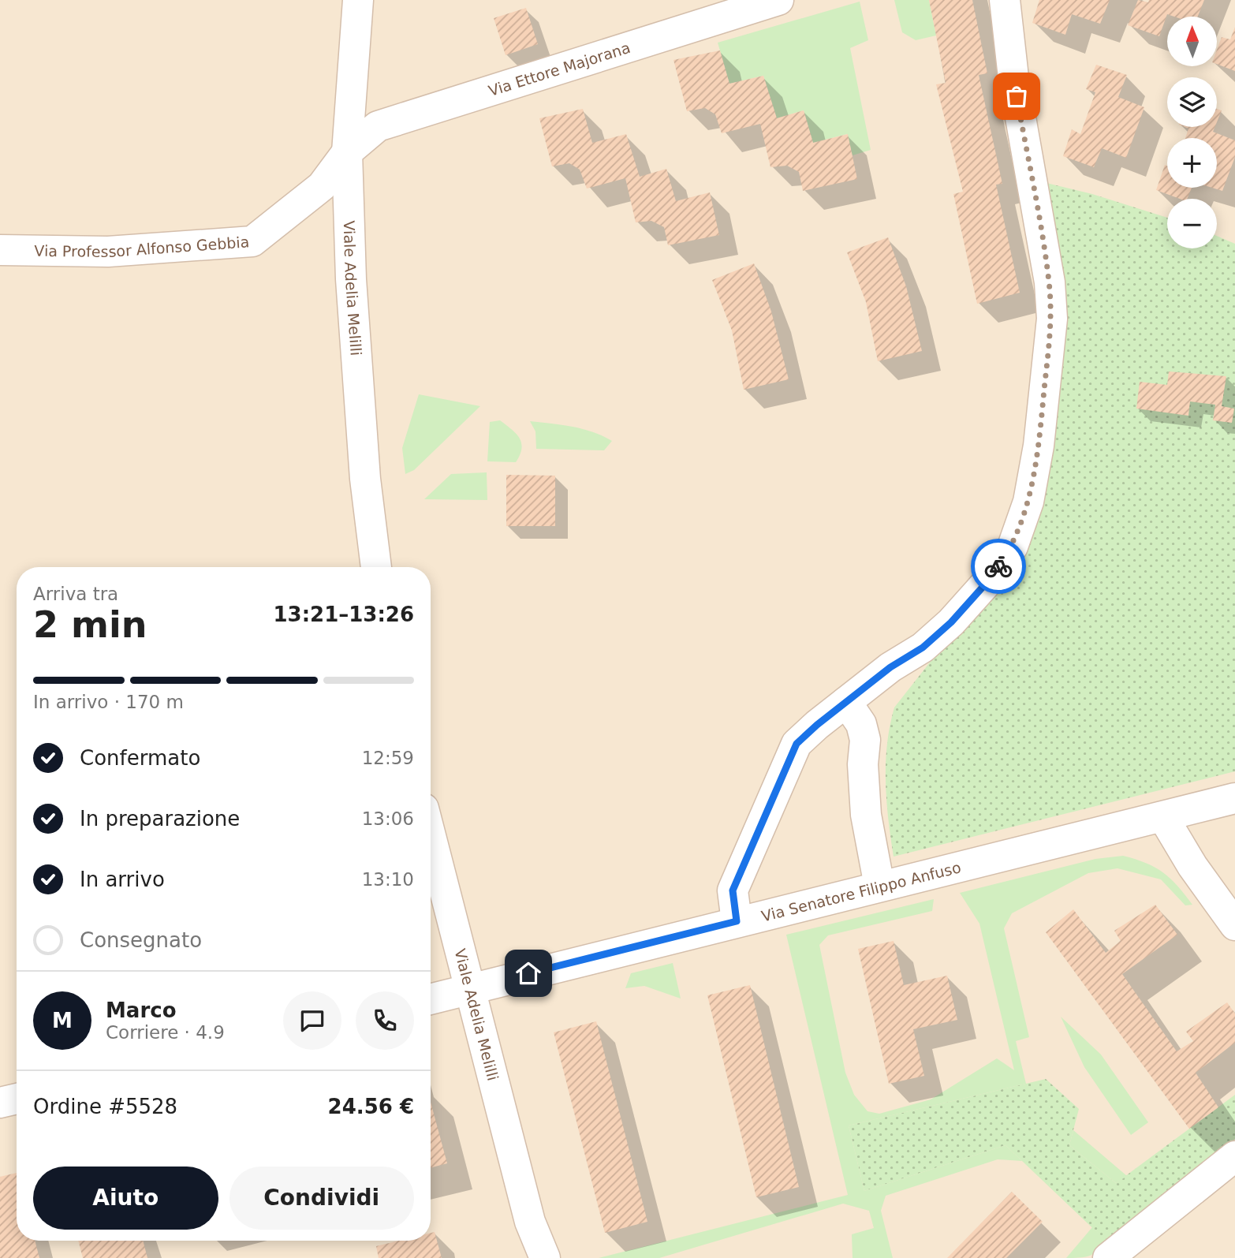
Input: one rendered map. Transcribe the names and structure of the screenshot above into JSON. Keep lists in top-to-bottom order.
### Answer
{
  "streets": {
    "street": [
      "Via Ettore Majorana",
      "Via Professor Alfonso Gebbia",
      "Viale Adelia Melilli",
      "Via Senatore Filippo Anfuso"
    ]
  },
  "crossings": [
    ["Via Ettore Majorana", "Via Professor Alfonso Gebbia"],
    ["Via Ettore Majorana", "Viale Adelia Melilli"],
    ["Via Professor Alfonso Gebbia", "Viale Adelia Melilli"],
    ["Viale Adelia Melilli", "Via Senatore Filippo Anfuso"]
  ],
  "north": "top",
  "page": {
    "map_buttons": ["+", "−"],
    "heading": ["2 min", "Arriva tra", "13:21–13:26"],
    "panel": [
      "Marco",
      "Corriere · 4.9",
      "Ordine #5528",
      "24.56 €"
    ],
    "bar": "In arrivo · 170 m",
    "list": [
      ["Confermato", "12:59"],
      ["In preparazione", "13:06"],
      ["In arrivo", "13:10"],
      "Consegnato"
    ],
    "round": "M",
    "buttons": ["Aiuto", "Condividi"]
  }
}
